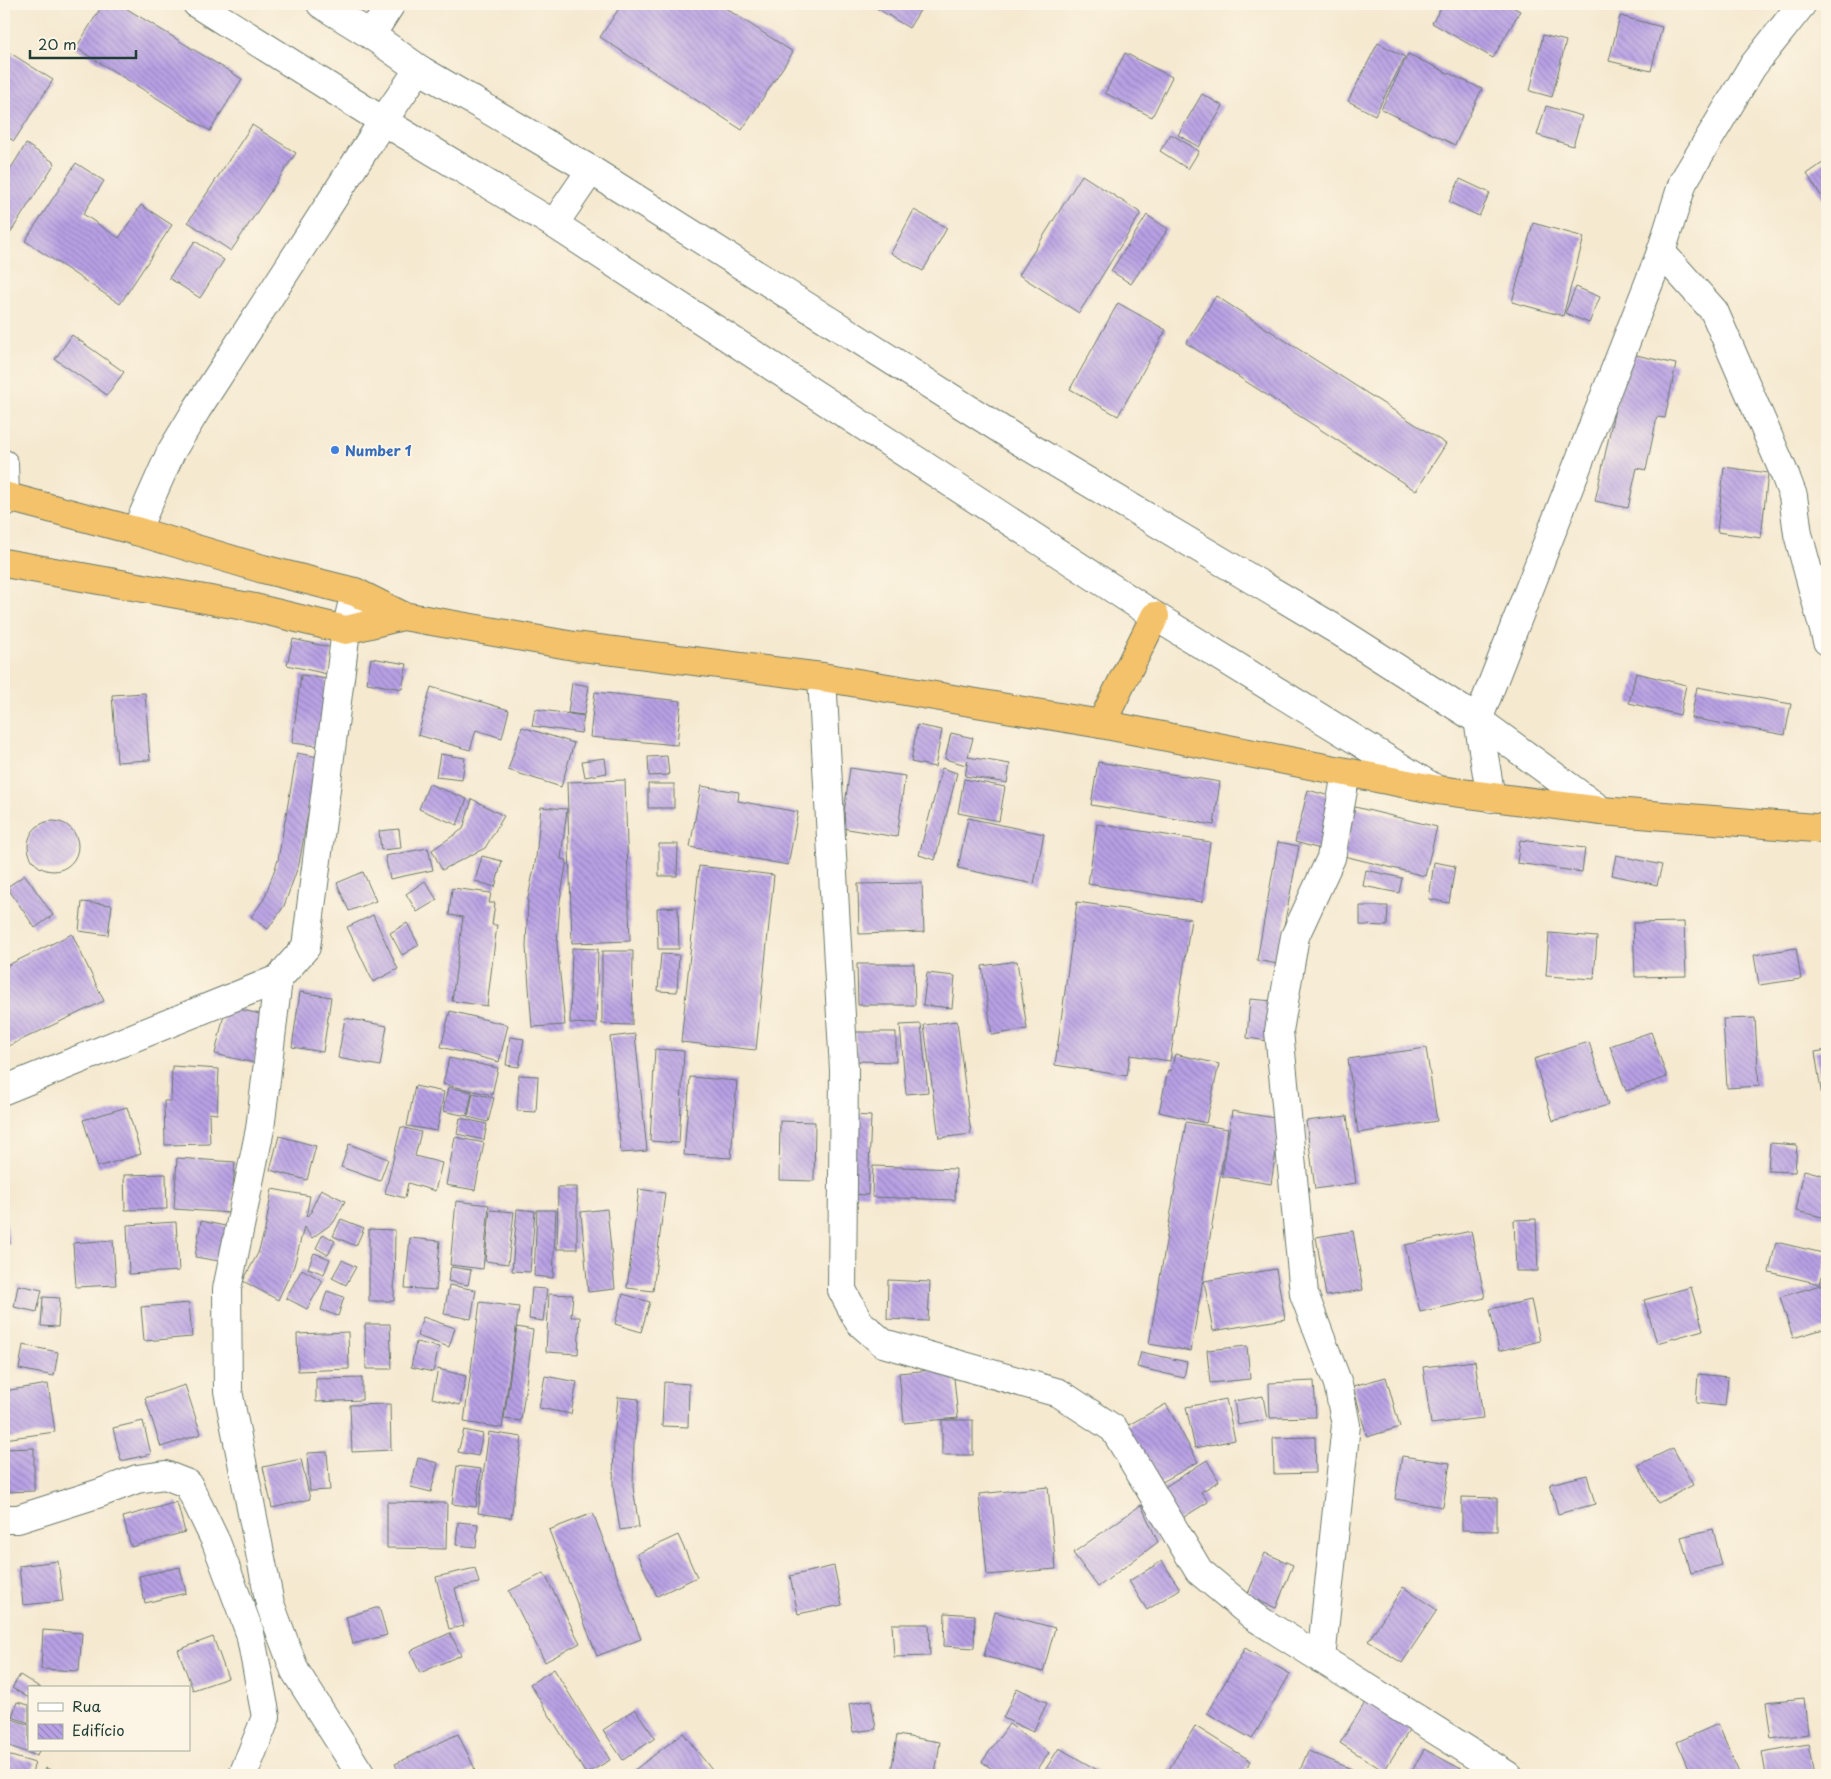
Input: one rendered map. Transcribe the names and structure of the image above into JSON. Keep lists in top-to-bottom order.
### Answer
{
  "places": ["Number 1"],
  "legend": ["Rua", "Edifício"],
  "scale_bar": "20 m"
}
